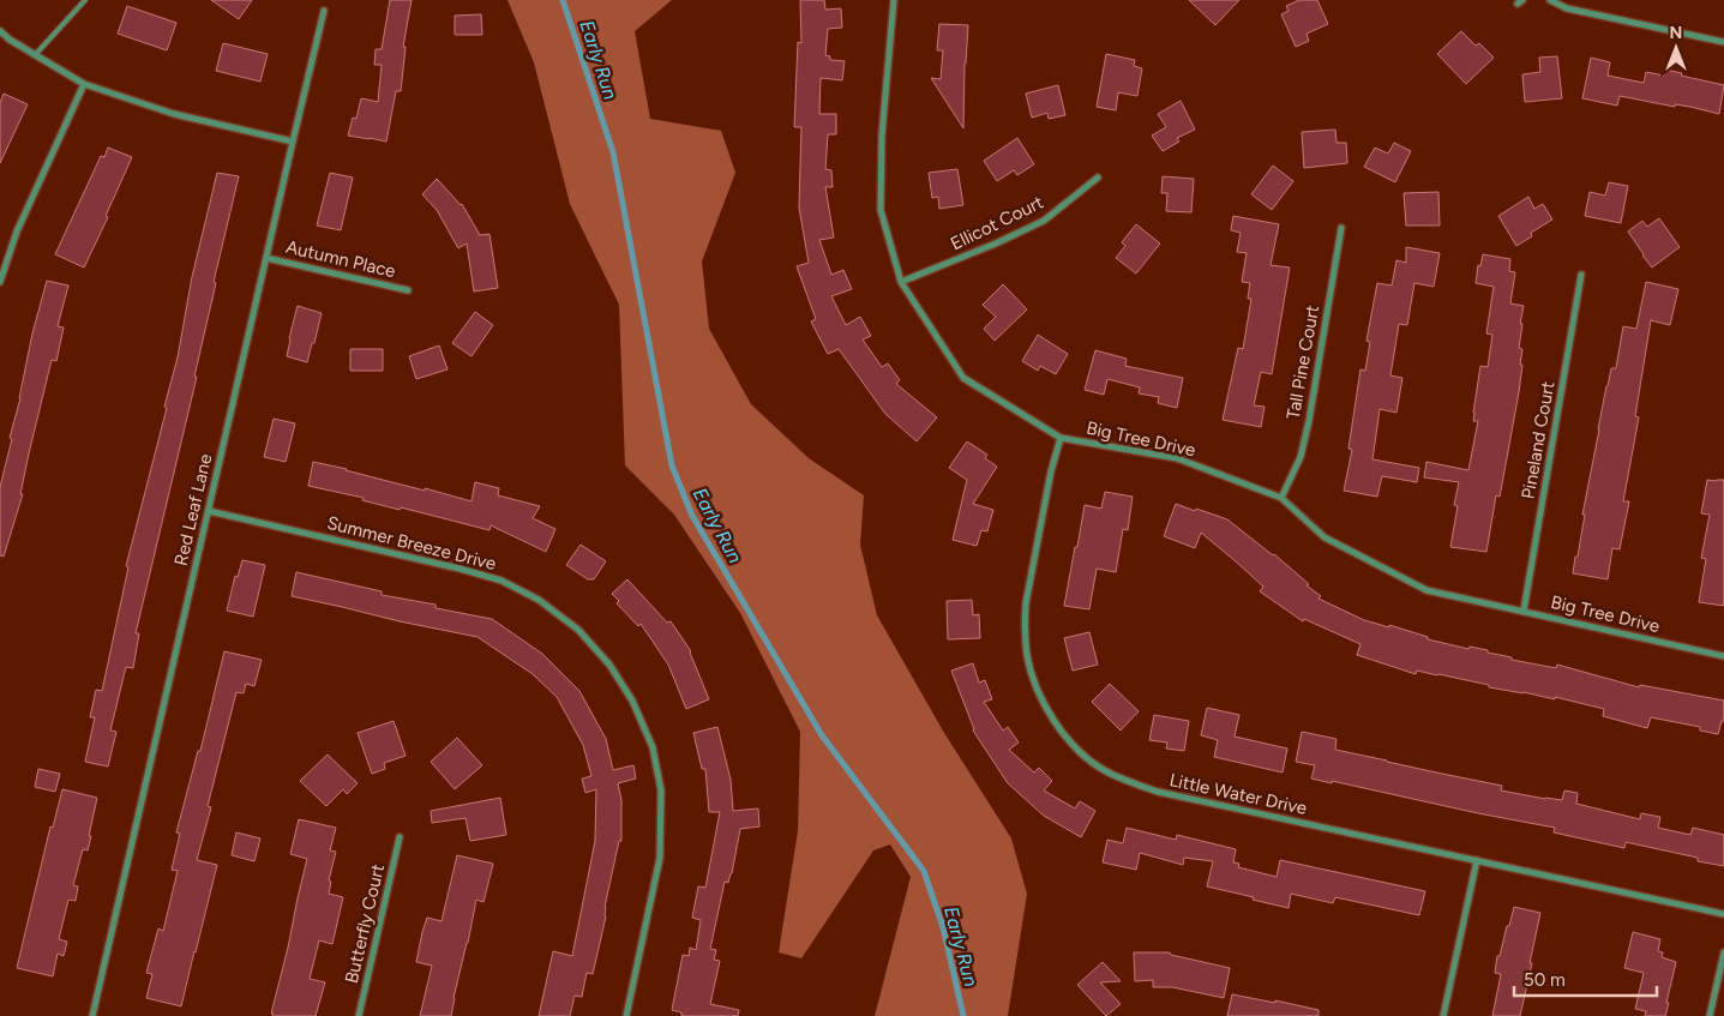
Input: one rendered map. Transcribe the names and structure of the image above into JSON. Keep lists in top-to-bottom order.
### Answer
{
  "streets": {
    "street": [
      "Ellicot Court",
      "Autumn Place",
      "Tall Pine Court",
      "Big Tree Drive",
      "Pineland Court",
      "Red Leaf Lane",
      "Summer Breeze Drive",
      "Little Water Drive",
      "Butterfly Court"
    ]
  },
  "crossings": [
    ["Ellicot Court", "Big Tree Drive"],
    ["Autumn Place", "Red Leaf Lane"],
    ["Tall Pine Court", "Big Tree Drive"],
    ["Big Tree Drive", "Pineland Court"],
    ["Big Tree Drive", "Little Water Drive"],
    ["Red Leaf Lane", "Summer Breeze Drive"]
  ],
  "water": ["Early Run"],
  "scale_bar": "50 m",
  "north": "top"
}
